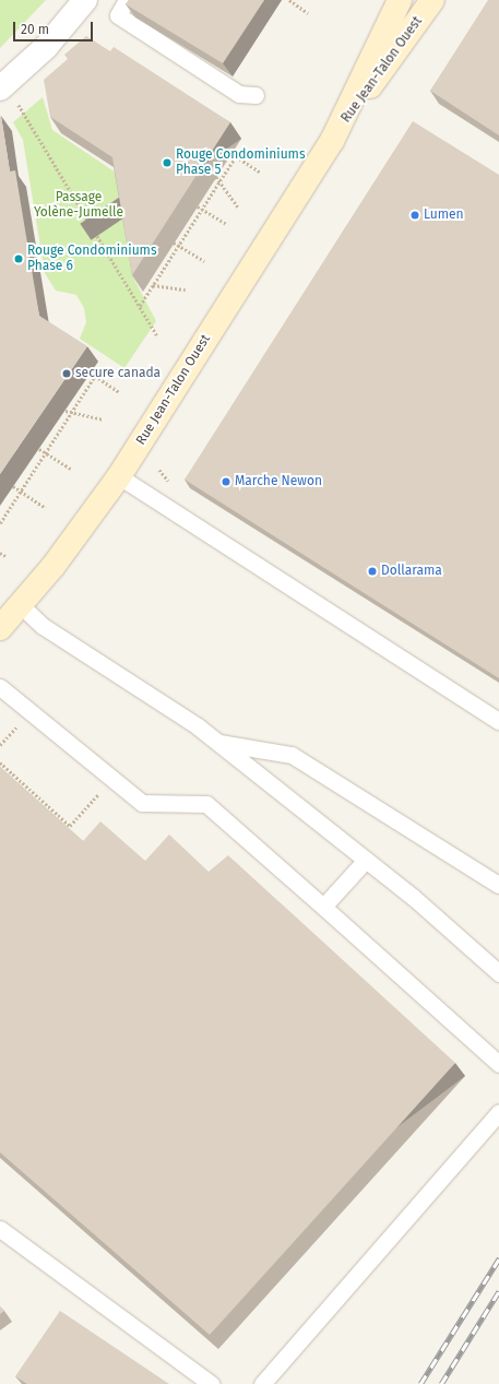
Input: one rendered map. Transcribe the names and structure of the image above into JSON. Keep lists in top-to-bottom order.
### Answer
{
  "streets": {
    "main road": ["Rue Jean-Talon Ouest"]
  },
  "parks": ["Passage Yolène-Jumelle"],
  "places": [
    "Rouge Condominiums Phase 5",
    "Lumen",
    "Rouge Condominiums Phase 6",
    "secure canada",
    "Marche Newon",
    "Dollarama"
  ],
  "scale_bar": "20 m"
}
